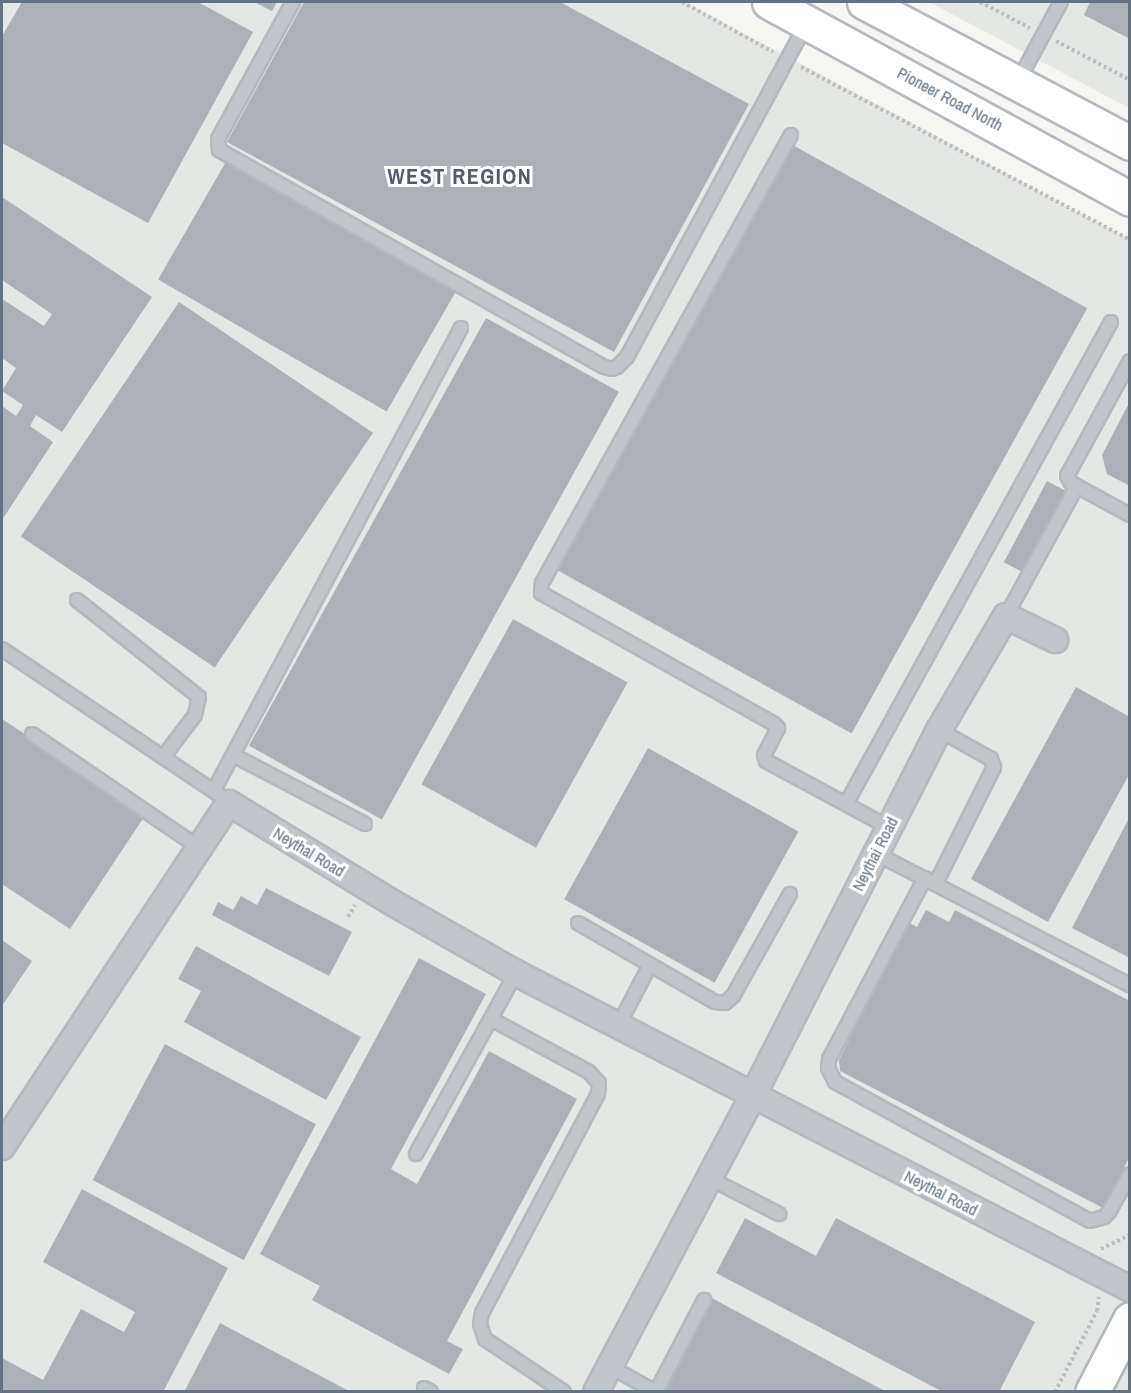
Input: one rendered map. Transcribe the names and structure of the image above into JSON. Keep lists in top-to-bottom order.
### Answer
{
  "streets": {
    "main road": ["Pioneer Road North"],
    "street": ["Neythal Road", "Neythai Road"]
  },
  "crossings": [
    ["Neythal Road", "Neythai Road"]
  ],
  "districts": ["WEST REGION"]
}
